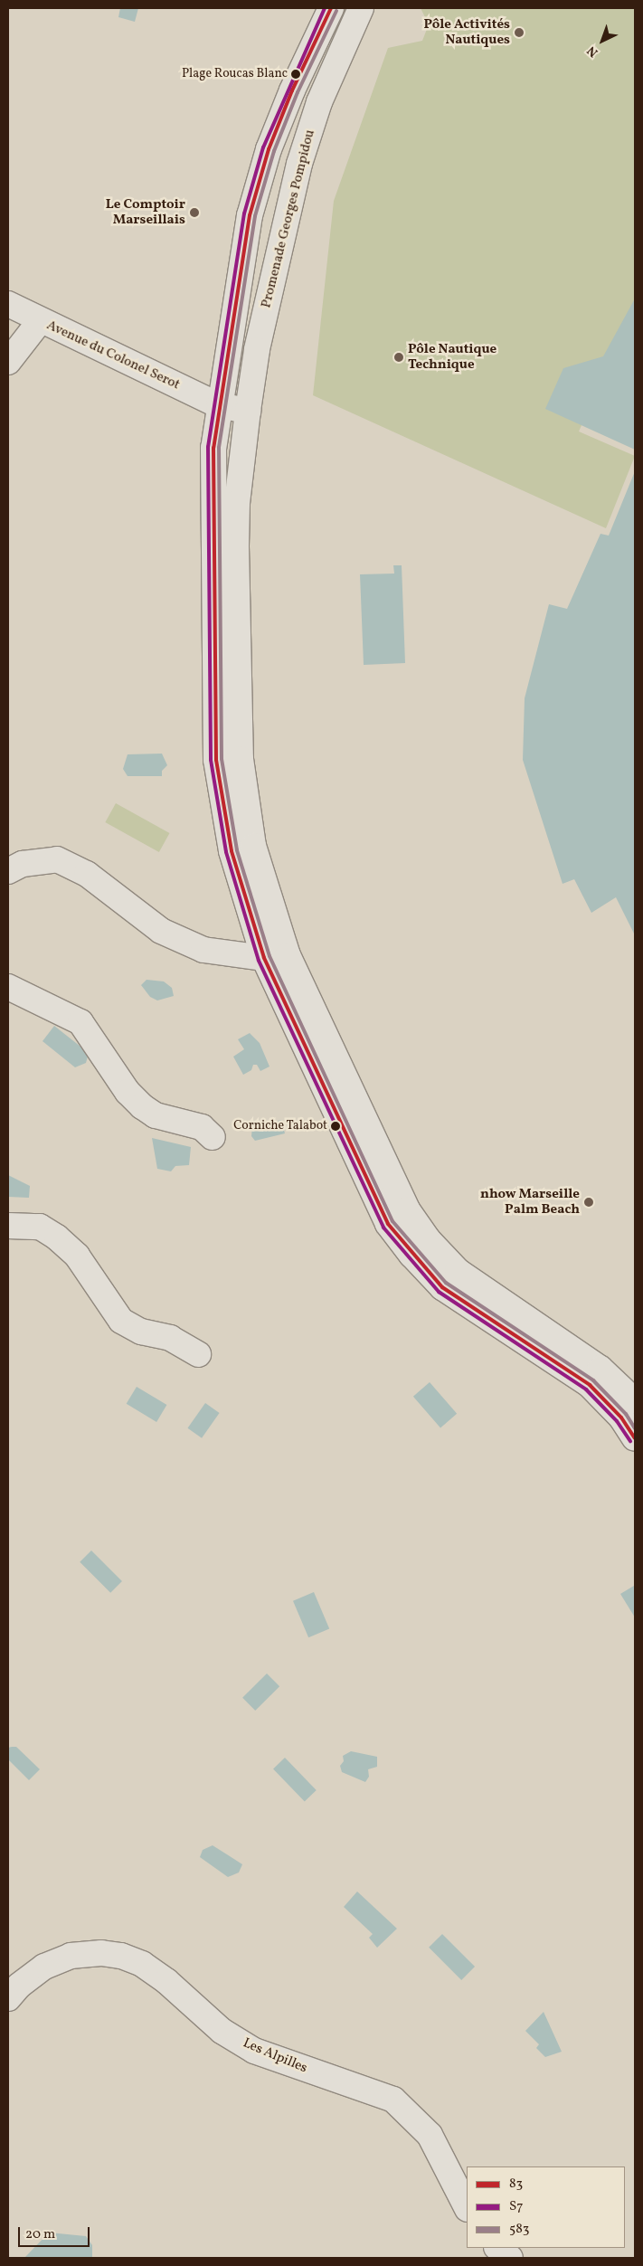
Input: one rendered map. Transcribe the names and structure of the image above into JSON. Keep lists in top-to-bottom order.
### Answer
{
  "streets": {
    "main road": ["Promenade Georges Pompidou", "Avenue du Colonel Serot", "Les Alpilles"]
  },
  "crossings": [
    ["Promenade Georges Pompidou", "Avenue du Colonel Serot"]
  ],
  "places": [
    "Pôle Activités Nautiques",
    "Plage Roucas Blanc",
    "Le Comptoir Marseillais",
    "Pôle Nautique Technique",
    "Corniche Talabot",
    "nhow Marseille Palm Beach"
  ],
  "lines": ["transit line 83", "transit line S7", "transit line 583"],
  "legend": ["83", "S7", "583"],
  "scale_bar": "20 m",
  "north": "bottom left"
}
